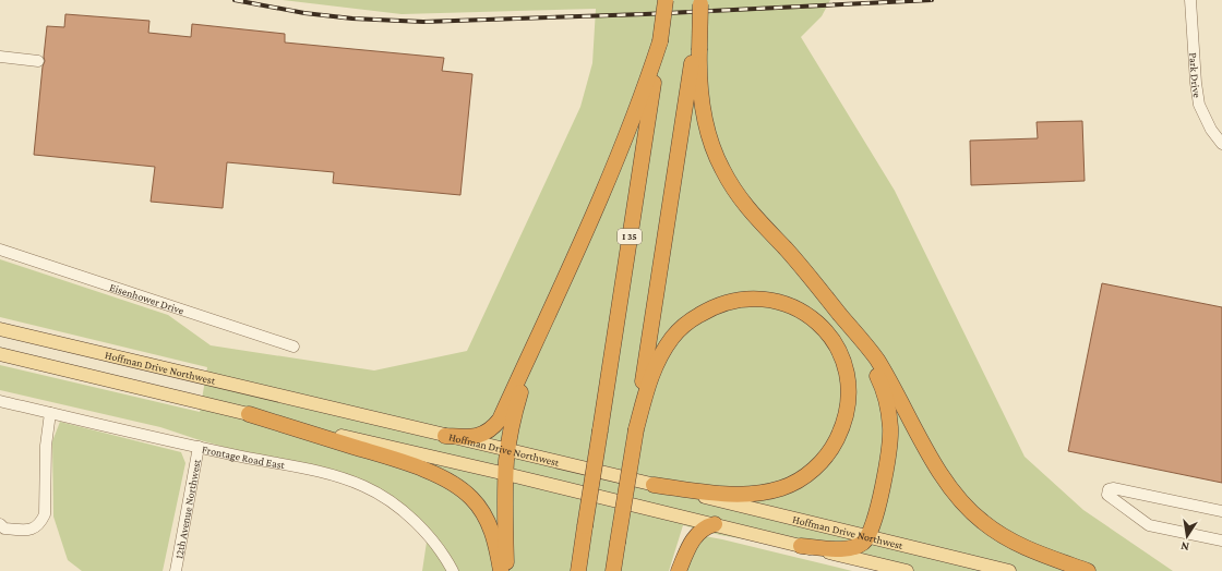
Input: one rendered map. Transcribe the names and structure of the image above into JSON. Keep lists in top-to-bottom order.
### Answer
{
  "streets": {
    "highway": ["I 35"],
    "main road": ["Hoffman Drive Northwest"],
    "street": [
      "Park Drive",
      "Eisenhower Drive",
      "Frontage Road East",
      "12th Avenue Northwest"
    ]
  },
  "crossings": [
    ["Frontage Road East", "12th Avenue Northwest"]
  ],
  "north": "bottom"
}
